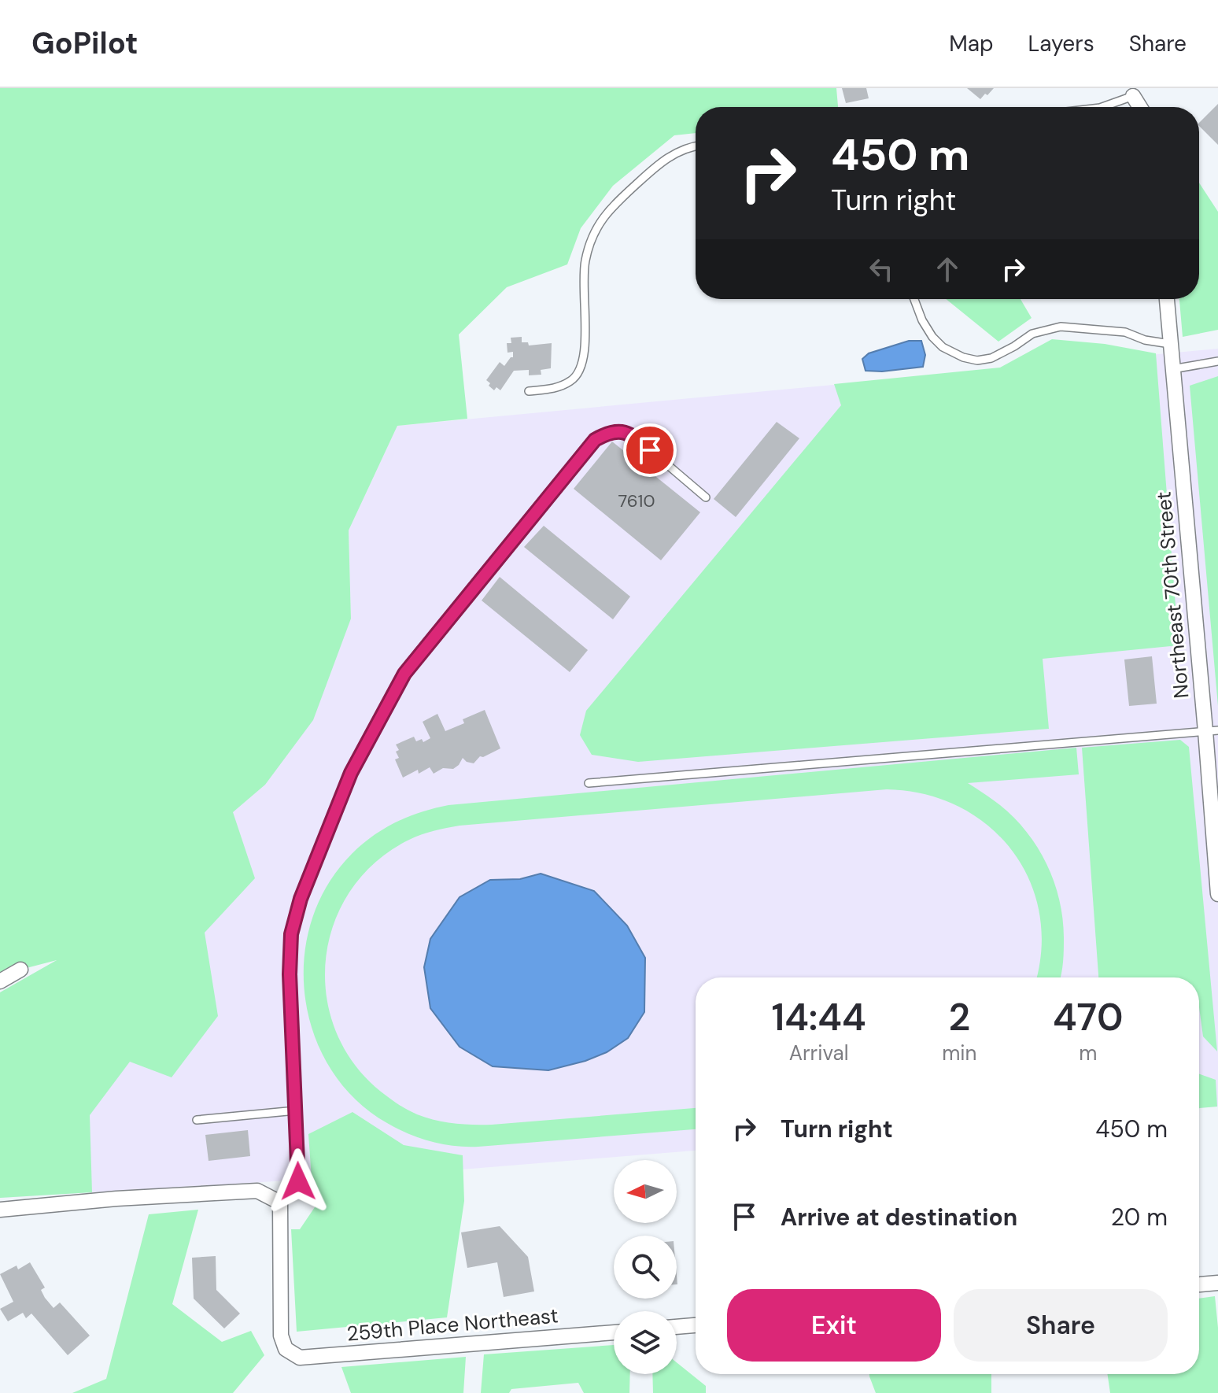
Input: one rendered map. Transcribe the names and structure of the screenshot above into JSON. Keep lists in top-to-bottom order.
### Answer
{
  "streets": {
    "street": ["Northeast 70th Street", "259th Place Northeast"]
  },
  "house_numbers": ["7610"],
  "north": "left",
  "page": {
    "header": "GoPilot",
    "nav": ["Map", "Layers", "Share"],
    "turn": ["450 m", "Turn right"],
    "eta": [
      "14:44",
      "Arrival",
      "2",
      "min",
      "470",
      "m"
    ],
    "list": [
      {
        "name": "Turn right",
        "value": "450 m"
      },
      {
        "name": "Arrive at destination",
        "value": "20 m"
      }
    ],
    "buttons": ["Exit", "Share"]
  }
}
